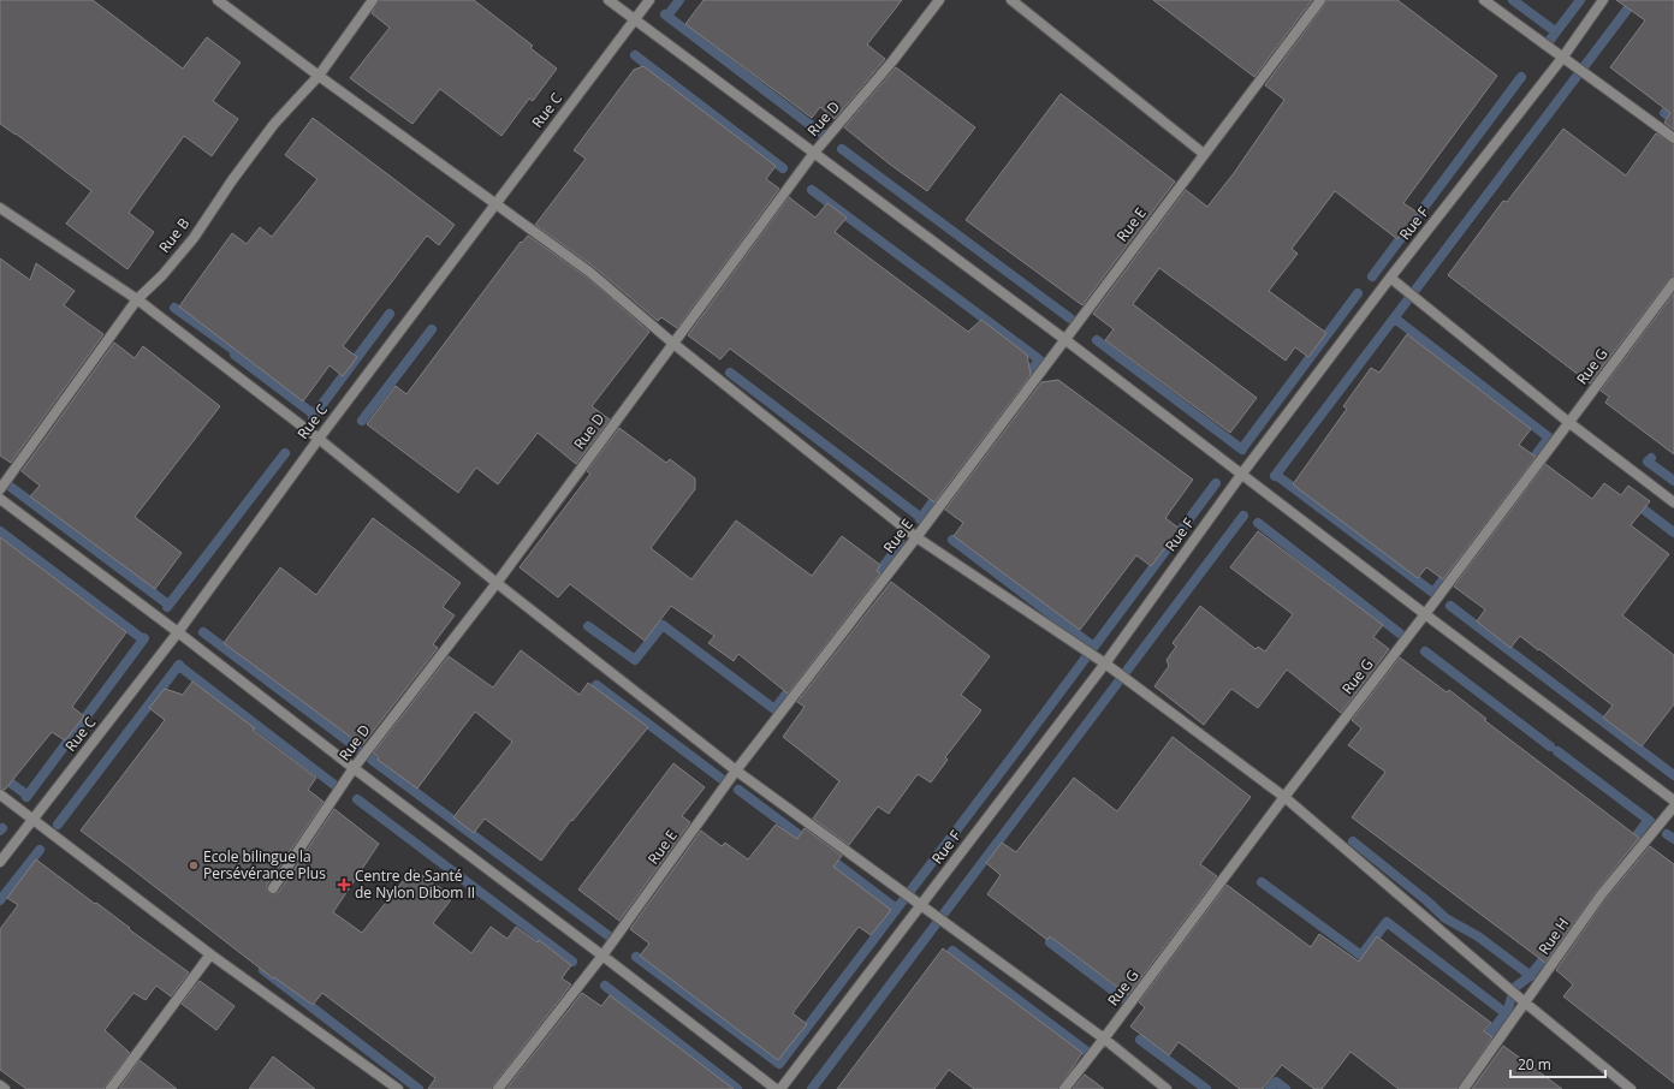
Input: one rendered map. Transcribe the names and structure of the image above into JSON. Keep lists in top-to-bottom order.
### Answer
{
  "streets": {
    "street": [
      "Rue C",
      "Rue D",
      "Rue F",
      "Rue E",
      "Rue B",
      "Rue G",
      "Rue H"
    ]
  },
  "places": {
    "other": ["Ecole bilingue la Persévérance Plus"],
    "health": ["Centre de Santé de Nylon Dibom II"]
  },
  "scale_bar": "20 m"
}
